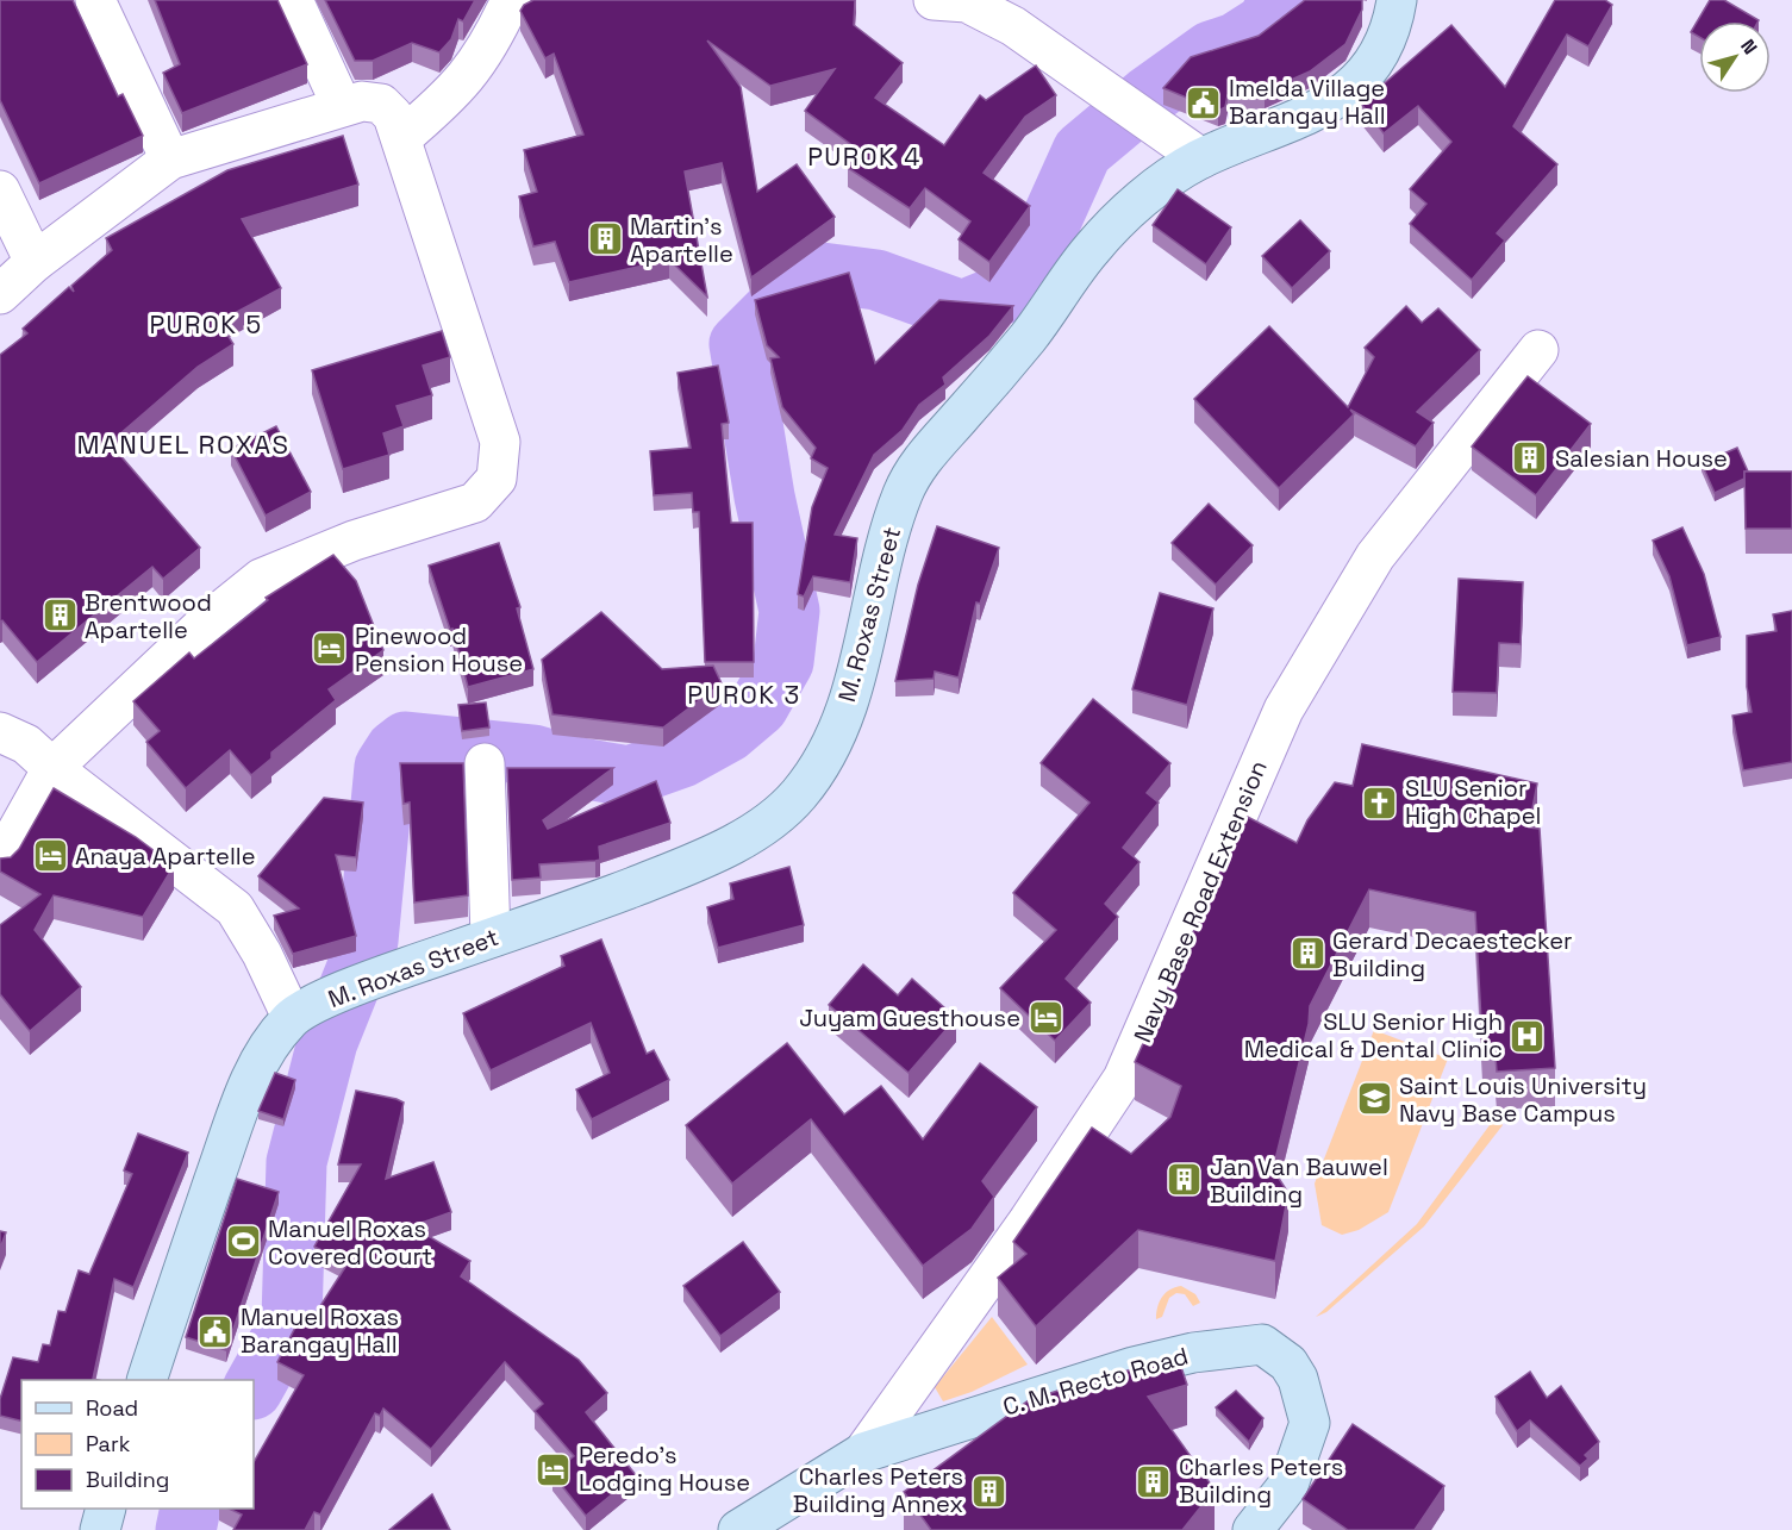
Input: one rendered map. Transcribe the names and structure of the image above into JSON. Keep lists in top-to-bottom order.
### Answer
{
  "streets": {
    "main road": ["M. Roxas Street", "C. M. Recto Road"],
    "street": ["Navy Base Road Extension"]
  },
  "crossings": [
    ["Navy Base Road Extension", "C. M. Recto Road"]
  ],
  "districts": [
    "PUROK 4",
    "PUROK 5",
    "MANUEL ROXAS",
    "PUROK 3"
  ],
  "places": {
    "public building": ["Imelda Village Barangay Hall", "Manuel Roxas Barangay Hall"],
    "building": [
      "Martin's Apartelle",
      "Salesian House",
      "Brentwood Apartelle",
      "Gerard Decaestecker Building",
      "Jan Van Bauwel Building",
      "Charles Peters Building",
      "Charles Peters Building Annex"
    ],
    "hotel": [
      "Pinewood Pension House",
      "Anaya Apartelle",
      "Juyam Guesthouse",
      "Peredo's Lodging House"
    ],
    "church": ["SLU Senior High Chapel"],
    "hospital": ["SLU Senior High Medical & Dental Clinic"],
    "school or university": ["Saint Louis University Navy Base Campus"],
    "sports": ["Manuel Roxas Covered Court"]
  },
  "legend": ["Road", "Park", "Building"],
  "north": "top right"
}
